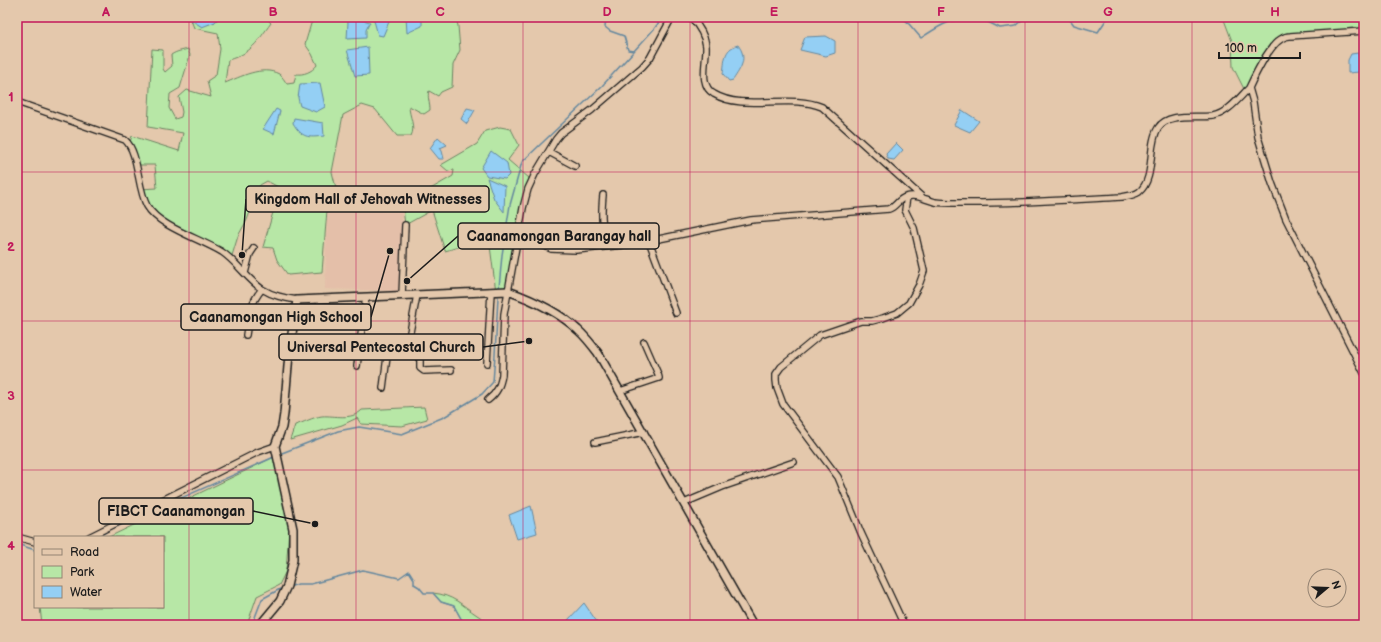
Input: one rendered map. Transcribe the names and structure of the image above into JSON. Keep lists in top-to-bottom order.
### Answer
{
  "places": [
    "Caanamongan High School",
    "Kingdom Hall of Jehovah Witnesses",
    "Caanamongan Barangay hall",
    "Universal Pentecostal Church",
    "FIBCT Caanamongan"
  ],
  "legend": ["Road", "Park", "Water"],
  "scale_bar": "100 m",
  "north": "right",
  "grid": {
    "columns": [
      "A",
      "B",
      "C",
      "D",
      "E",
      "F",
      "G",
      "H"
    ],
    "rows": [
      "1",
      "2",
      "3",
      "4"
    ]
  }
}
